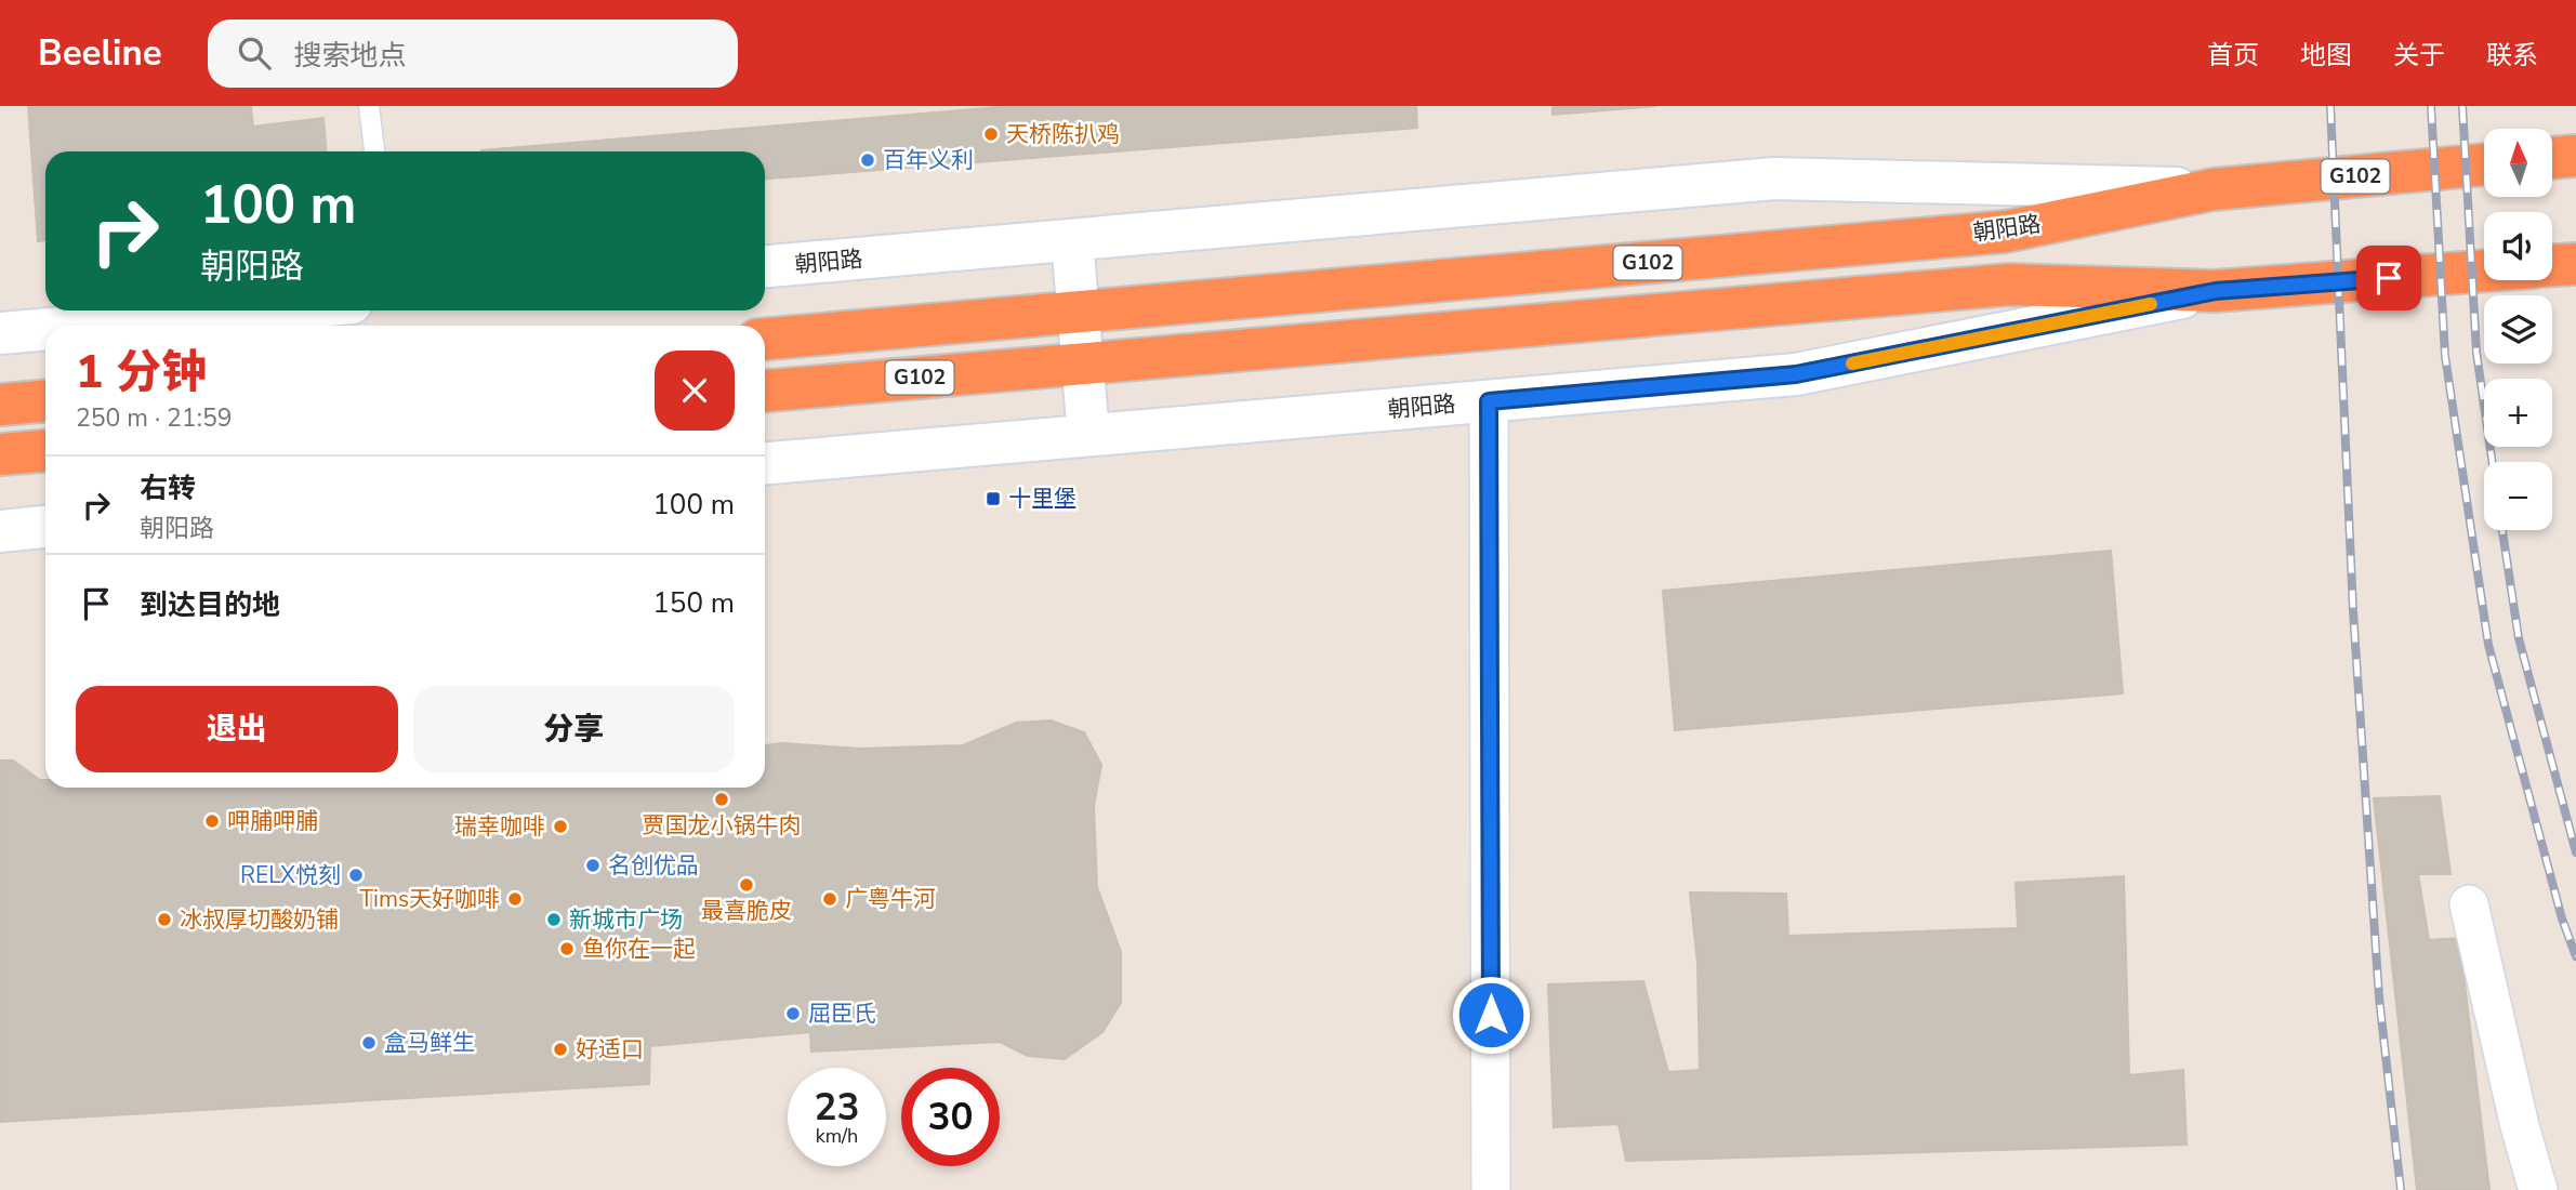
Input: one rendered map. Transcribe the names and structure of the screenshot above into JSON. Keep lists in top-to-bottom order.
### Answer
{
  "streets": {
    "highway": ["G102", "朝阳路"]
  },
  "places": {
    "other": [
      "天桥陈扒鸡",
      "百年义利",
      "贾国龙小锅牛肉",
      "呷脯呷脯",
      "瑞幸咖啡",
      "名创优品",
      "RELX悦刻",
      "最喜脆皮",
      "Tims天好咖啡",
      "广粤牛河",
      "冰叔厚切酸奶铺",
      "新城市广场",
      "鱼你在一起",
      "屈臣氏",
      "盒马鲜生",
      "好适口"
    ],
    "transit": ["十里堡"]
  },
  "north": "top",
  "page": {
    "header": "Beeline",
    "search": "搜索地点",
    "nav": [
      "首页",
      "地图",
      "关于",
      "联系"
    ],
    "map_buttons": ["+", "−"],
    "turn": ["100 m", "朝阳路"],
    "heading": ["1 分钟", "250 m · 21:59"],
    "list": [
      {
        "name": "右转",
        "note": "朝阳路",
        "value": "100 m"
      },
      {
        "name": "到达目的地",
        "value": "150 m"
      }
    ],
    "buttons": ["退出", "分享"],
    "speed": "23 km/h",
    "limit": "30"
  }
}
